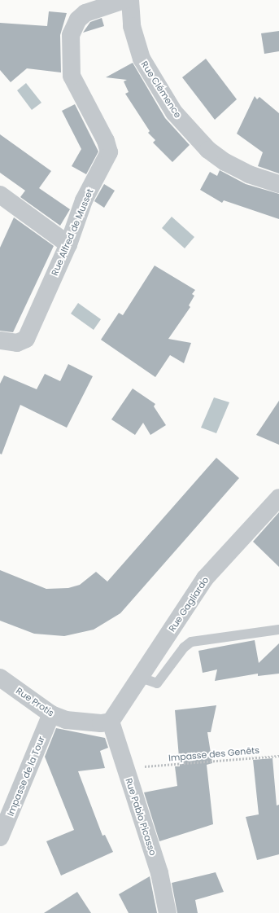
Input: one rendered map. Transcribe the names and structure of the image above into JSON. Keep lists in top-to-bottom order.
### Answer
{
  "streets": {
    "street": [
      "Rue Clémence",
      "Rue Alfred de Musset",
      "Rue Gagliardo",
      "Rue Protis",
      "Impasse de la Tour",
      "Rue Pablo Picasso"
    ],
    "path": ["Impasse des Genêts"]
  },
  "crossings": [
    ["Rue Gagliardo", "Rue Protis"],
    ["Rue Gagliardo", "Rue Pablo Picasso"],
    ["Rue Protis", "Impasse de la Tour"],
    ["Rue Protis", "Rue Pablo Picasso"]
  ]
}
